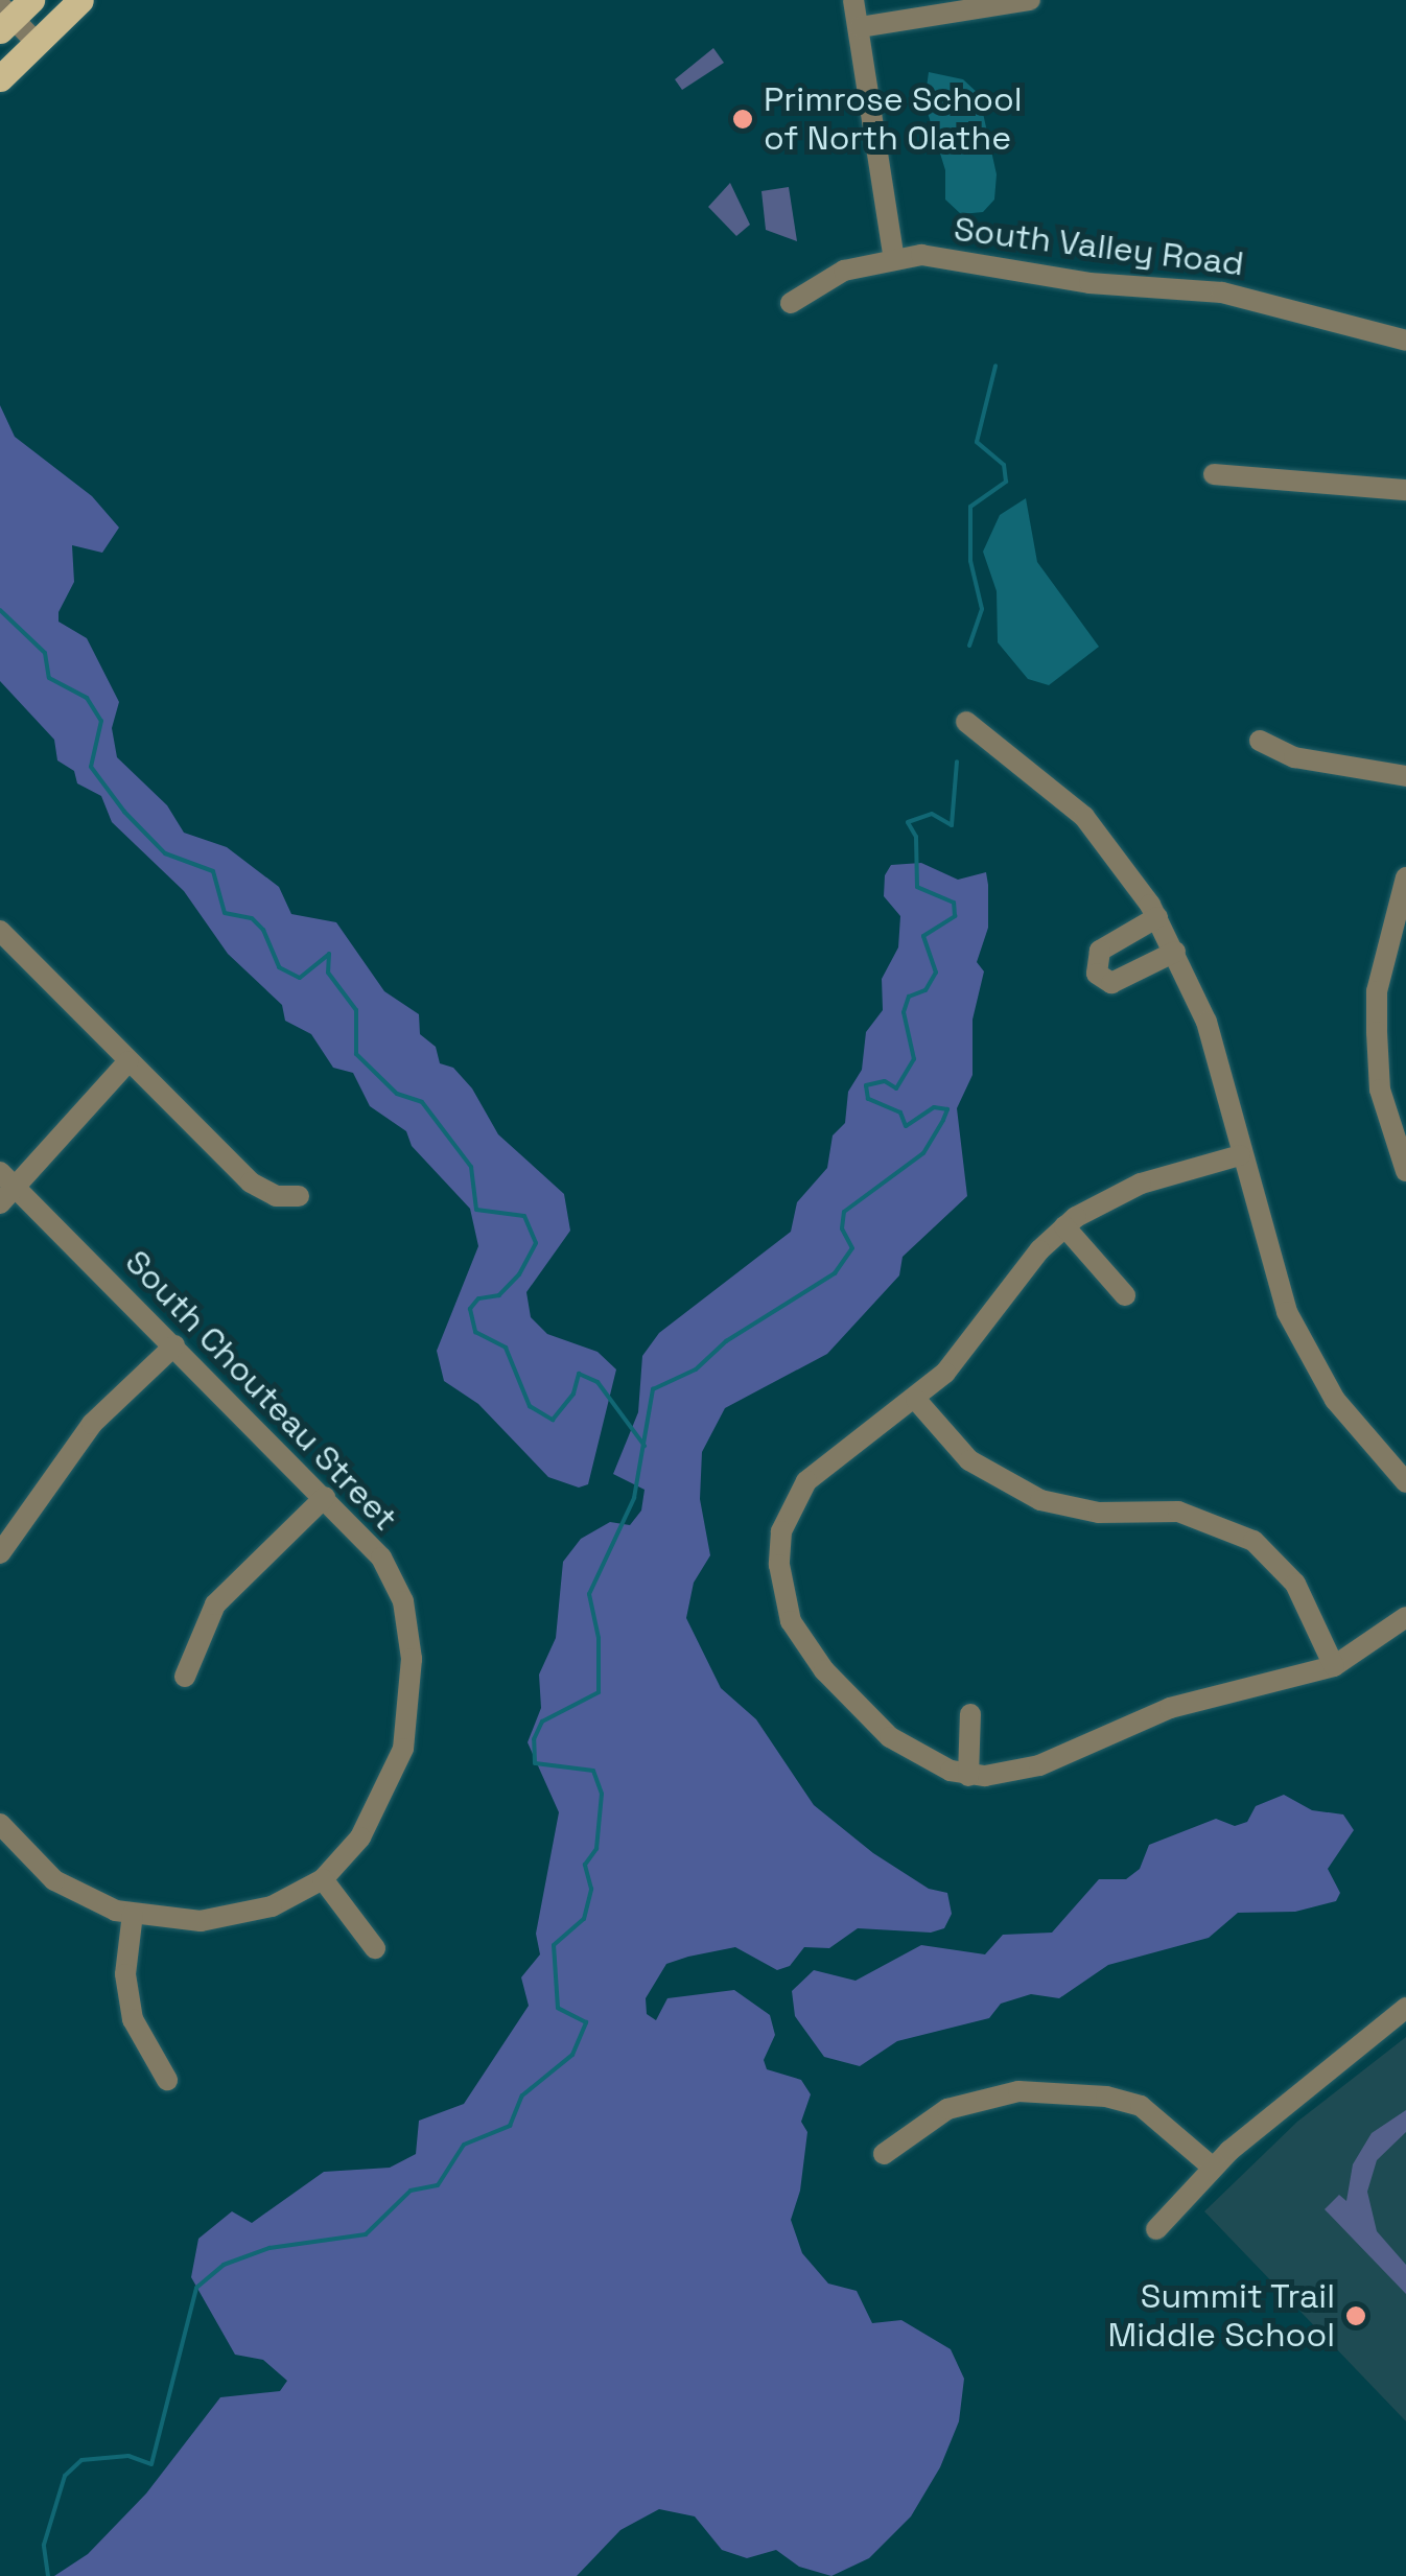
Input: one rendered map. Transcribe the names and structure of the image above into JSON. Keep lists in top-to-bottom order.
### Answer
{
  "streets": {
    "street": ["South Valley Road", "South Chouteau Street"]
  },
  "places": ["Primrose School of North Olathe", "Summit Trail Middle School"]
}
